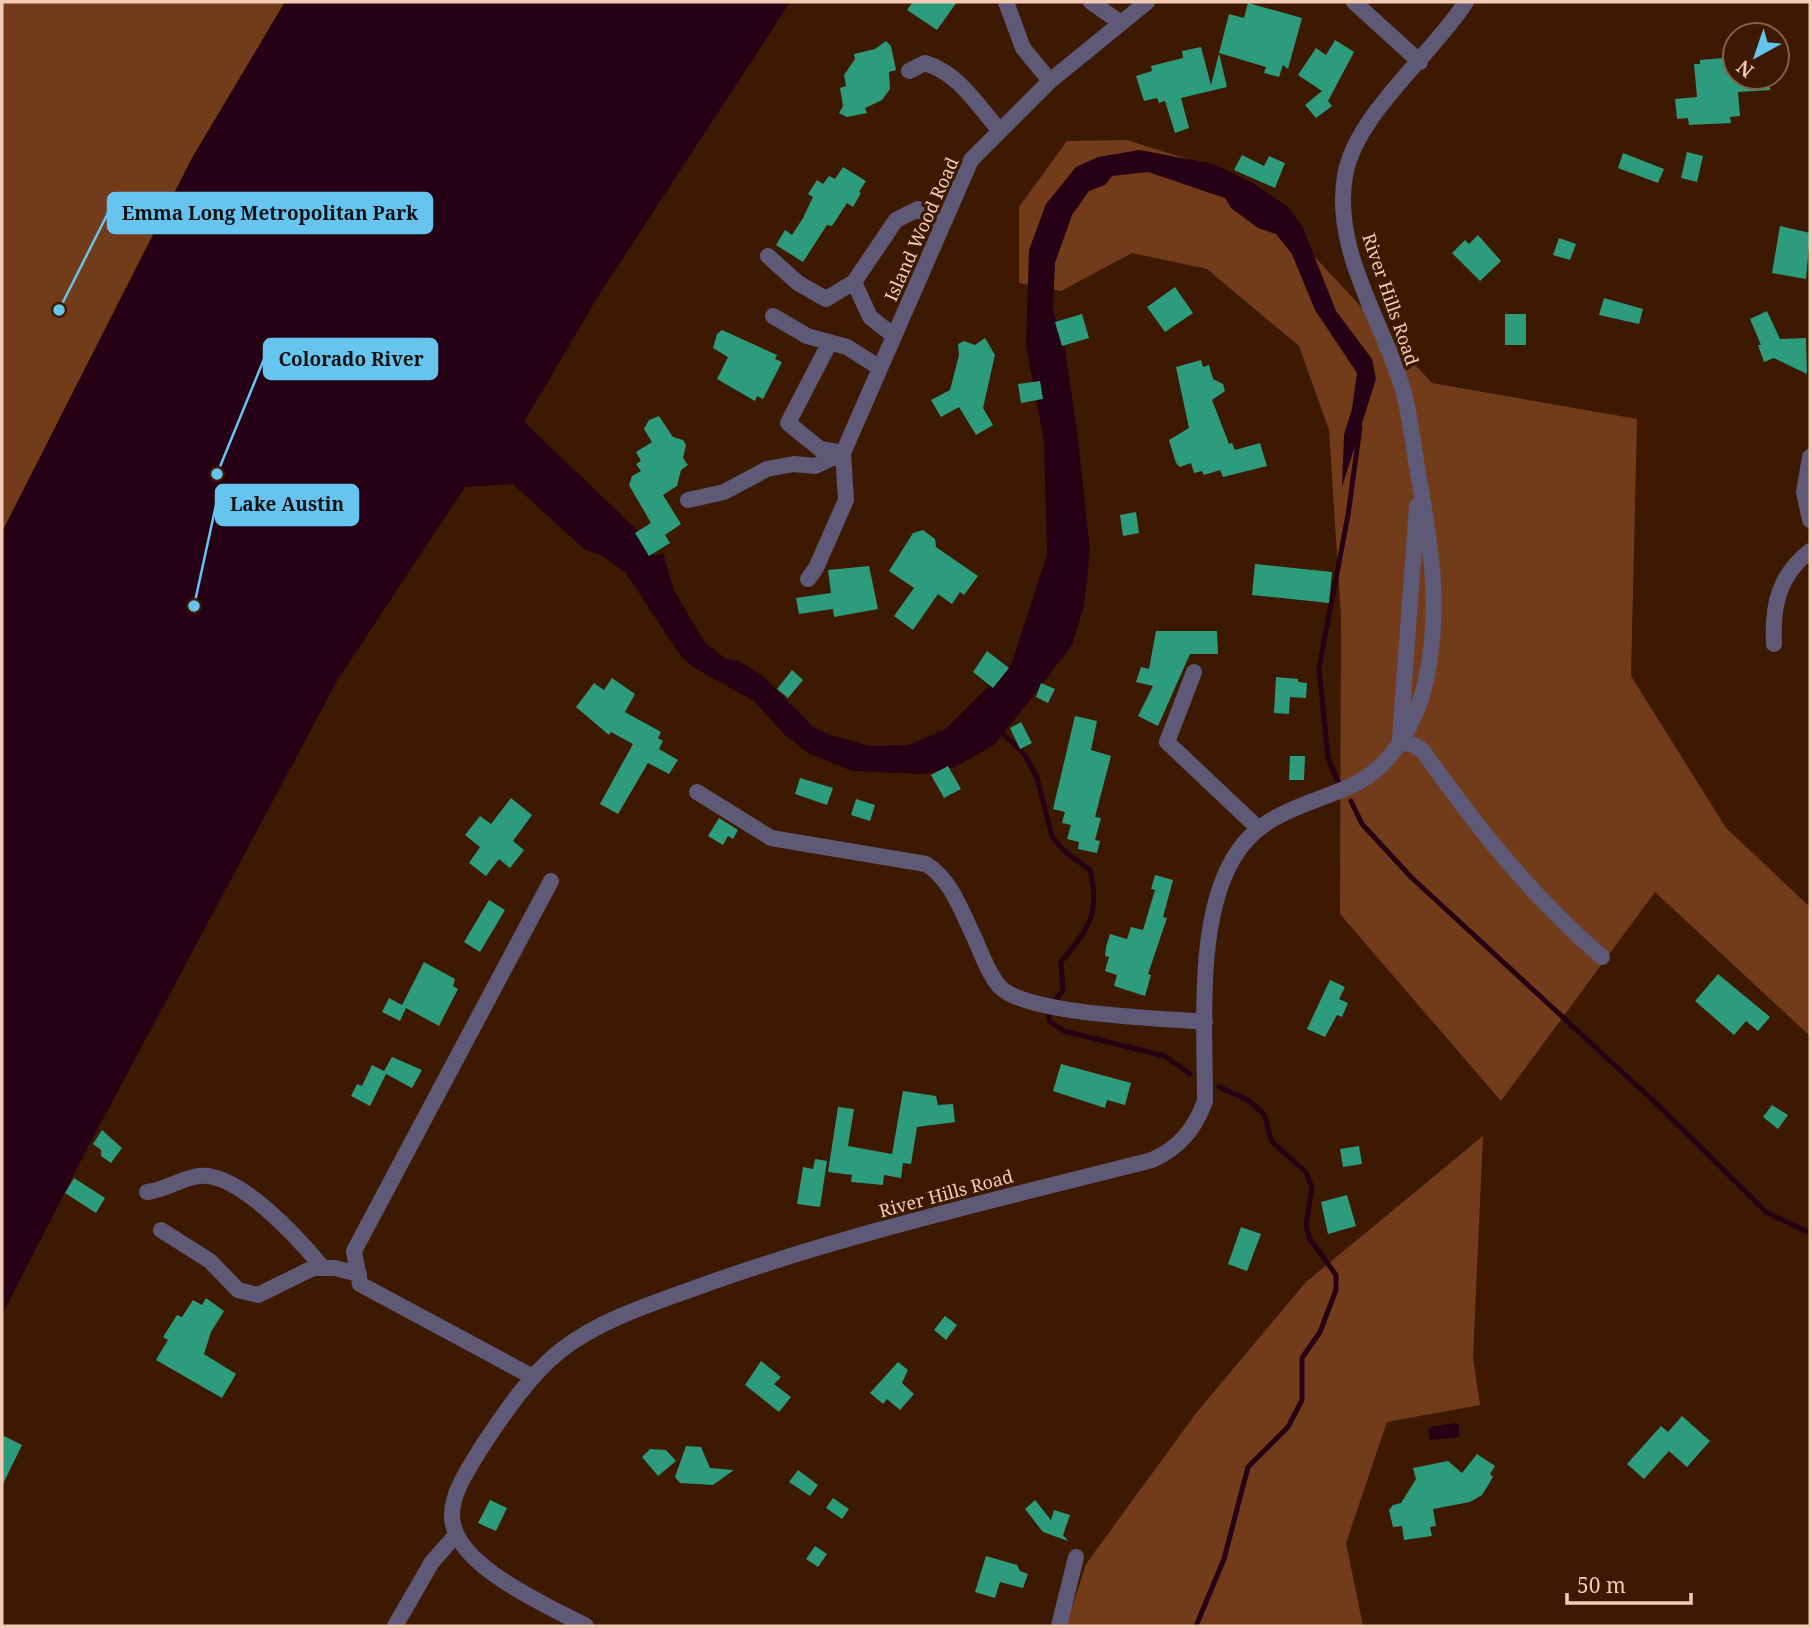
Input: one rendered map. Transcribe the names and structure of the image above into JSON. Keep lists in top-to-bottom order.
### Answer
{
  "streets": {
    "street": ["Island Wood Road", "River Hills Road"]
  },
  "places": ["Emma Long Metropolitan Park", "Colorado River", "Lake Austin"],
  "scale_bar": "50 m",
  "north": "bottom left"
}
